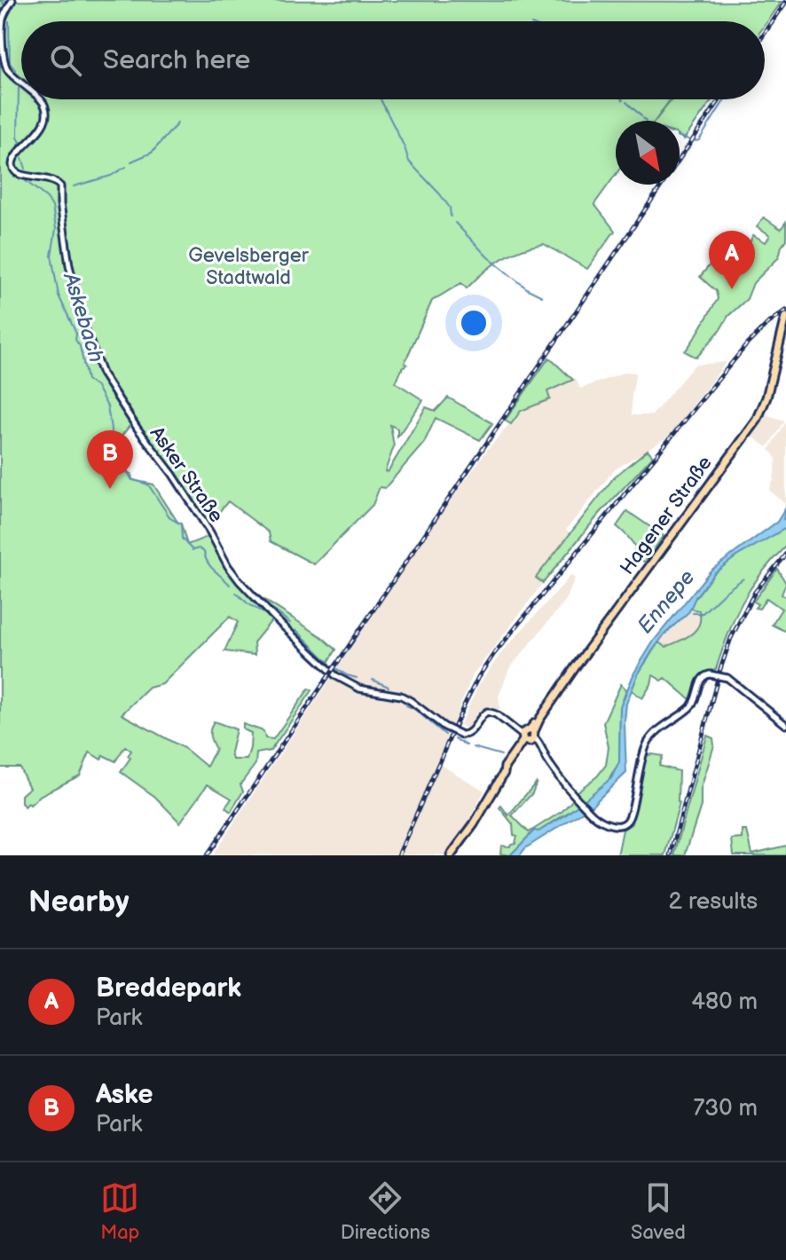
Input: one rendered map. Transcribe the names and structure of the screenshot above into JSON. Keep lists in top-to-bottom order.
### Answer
{
  "streets": {
    "main road": ["Hagener Straße"],
    "street": ["Asker Straße"]
  },
  "crossings": [
    ["Asker Straße", "Hagener Straße"]
  ],
  "water": ["Askebach", "Ennepe"],
  "parks": ["Gevelsberger Stadtwald"],
  "north": "bottom right",
  "page": {
    "search": "Search here",
    "pins": ["A", "B"],
    "heading": ["Nearby", "2 results"],
    "list": [
      {
        "mark": "A",
        "name": "Breddepark",
        "note": "Park",
        "value": "480 m"
      },
      {
        "mark": "B",
        "name": "Aske",
        "note": "Park",
        "value": "730 m"
      }
    ],
    "nav": ["Map", "Directions", "Saved"]
  }
}
